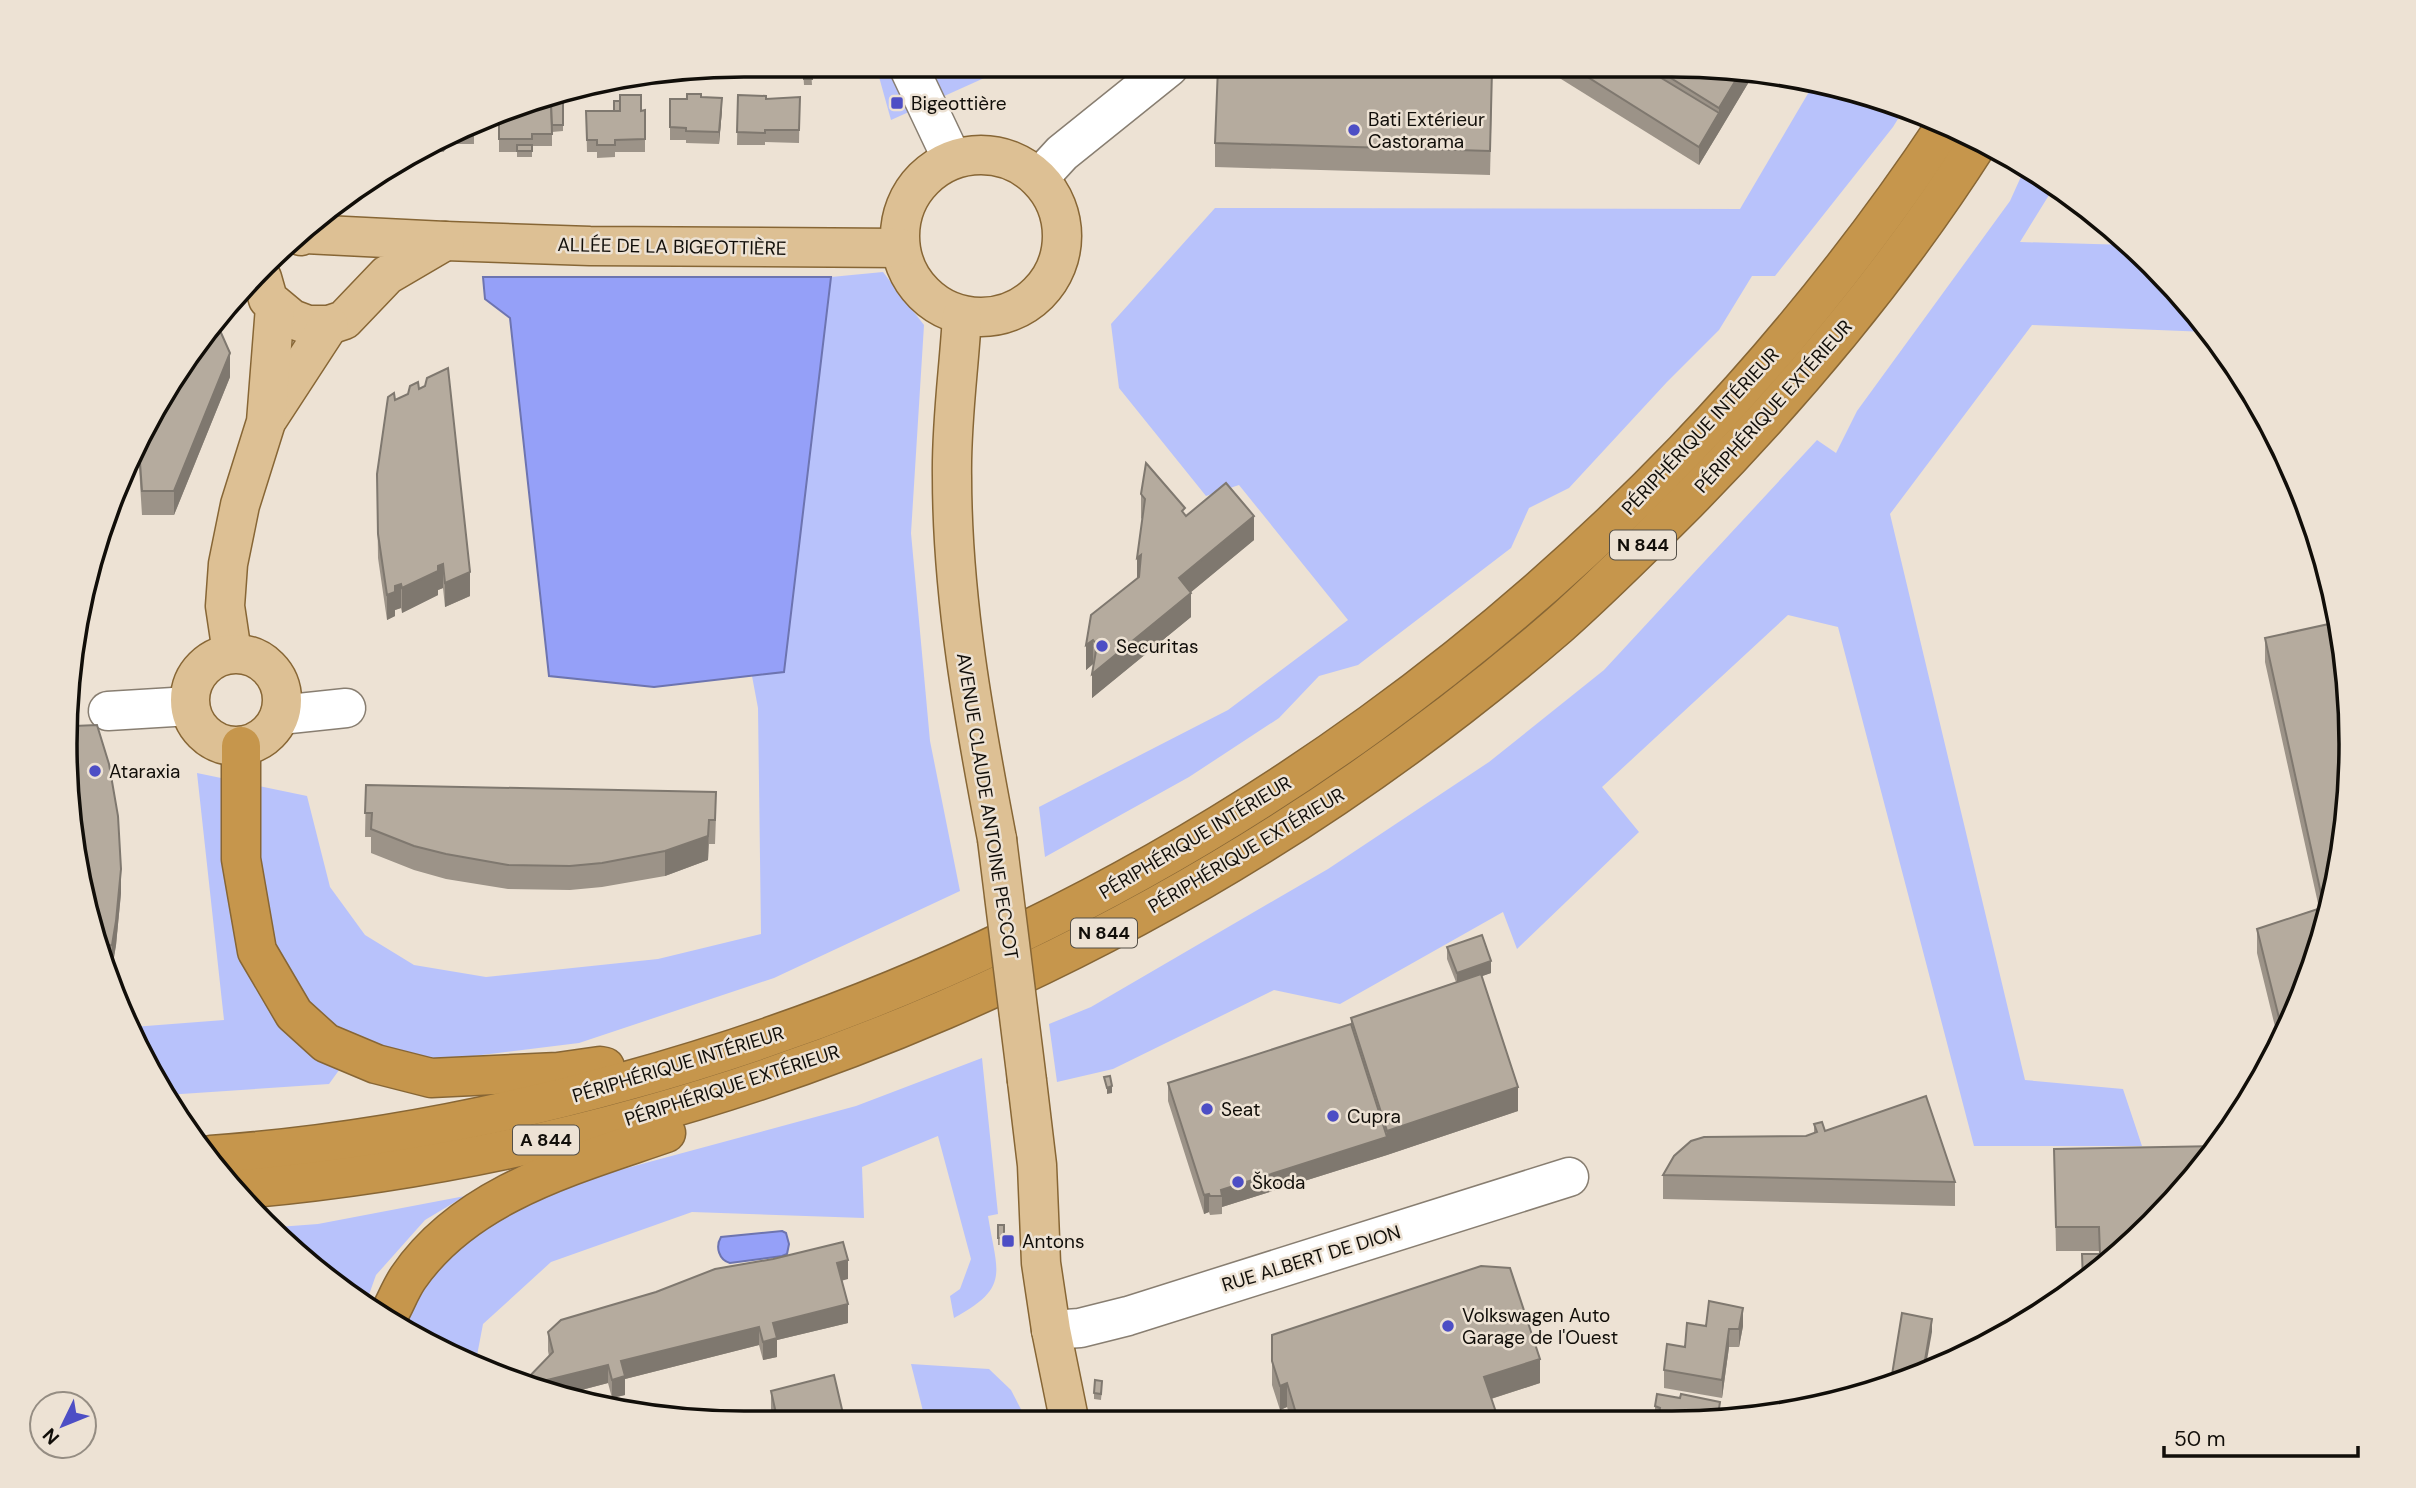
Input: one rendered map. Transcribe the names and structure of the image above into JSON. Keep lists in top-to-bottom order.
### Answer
{
  "streets": {
    "highway": [
      "PÉRIPHÉRIQUE EXTÉRIEUR",
      "PÉRIPHÉRIQUE INTÉRIEUR",
      "N 844",
      "A 844"
    ],
    "main road": ["ALLÉE DE LA BIGEOTTIÈRE", "AVENUE CLAUDE ANTOINE PECCOT"],
    "street": ["RUE ALBERT DE DION"]
  },
  "crossings": [
    ["ALLÉE DE LA BIGEOTTIÈRE", "AVENUE CLAUDE ANTOINE PECCOT"],
    ["AVENUE CLAUDE ANTOINE PECCOT", "RUE ALBERT DE DION"]
  ],
  "places": {
    "transit": ["Bigeottière", "Antons"],
    "other": [
      "Bati Extérieur Castorama",
      "Securitas",
      "Ataraxia",
      "Seat",
      "Cupra",
      "Škoda",
      "Volkswagen Auto Garage de l'Ouest"
    ]
  },
  "scale_bar": "50 m",
  "north": "bottom left"
}
